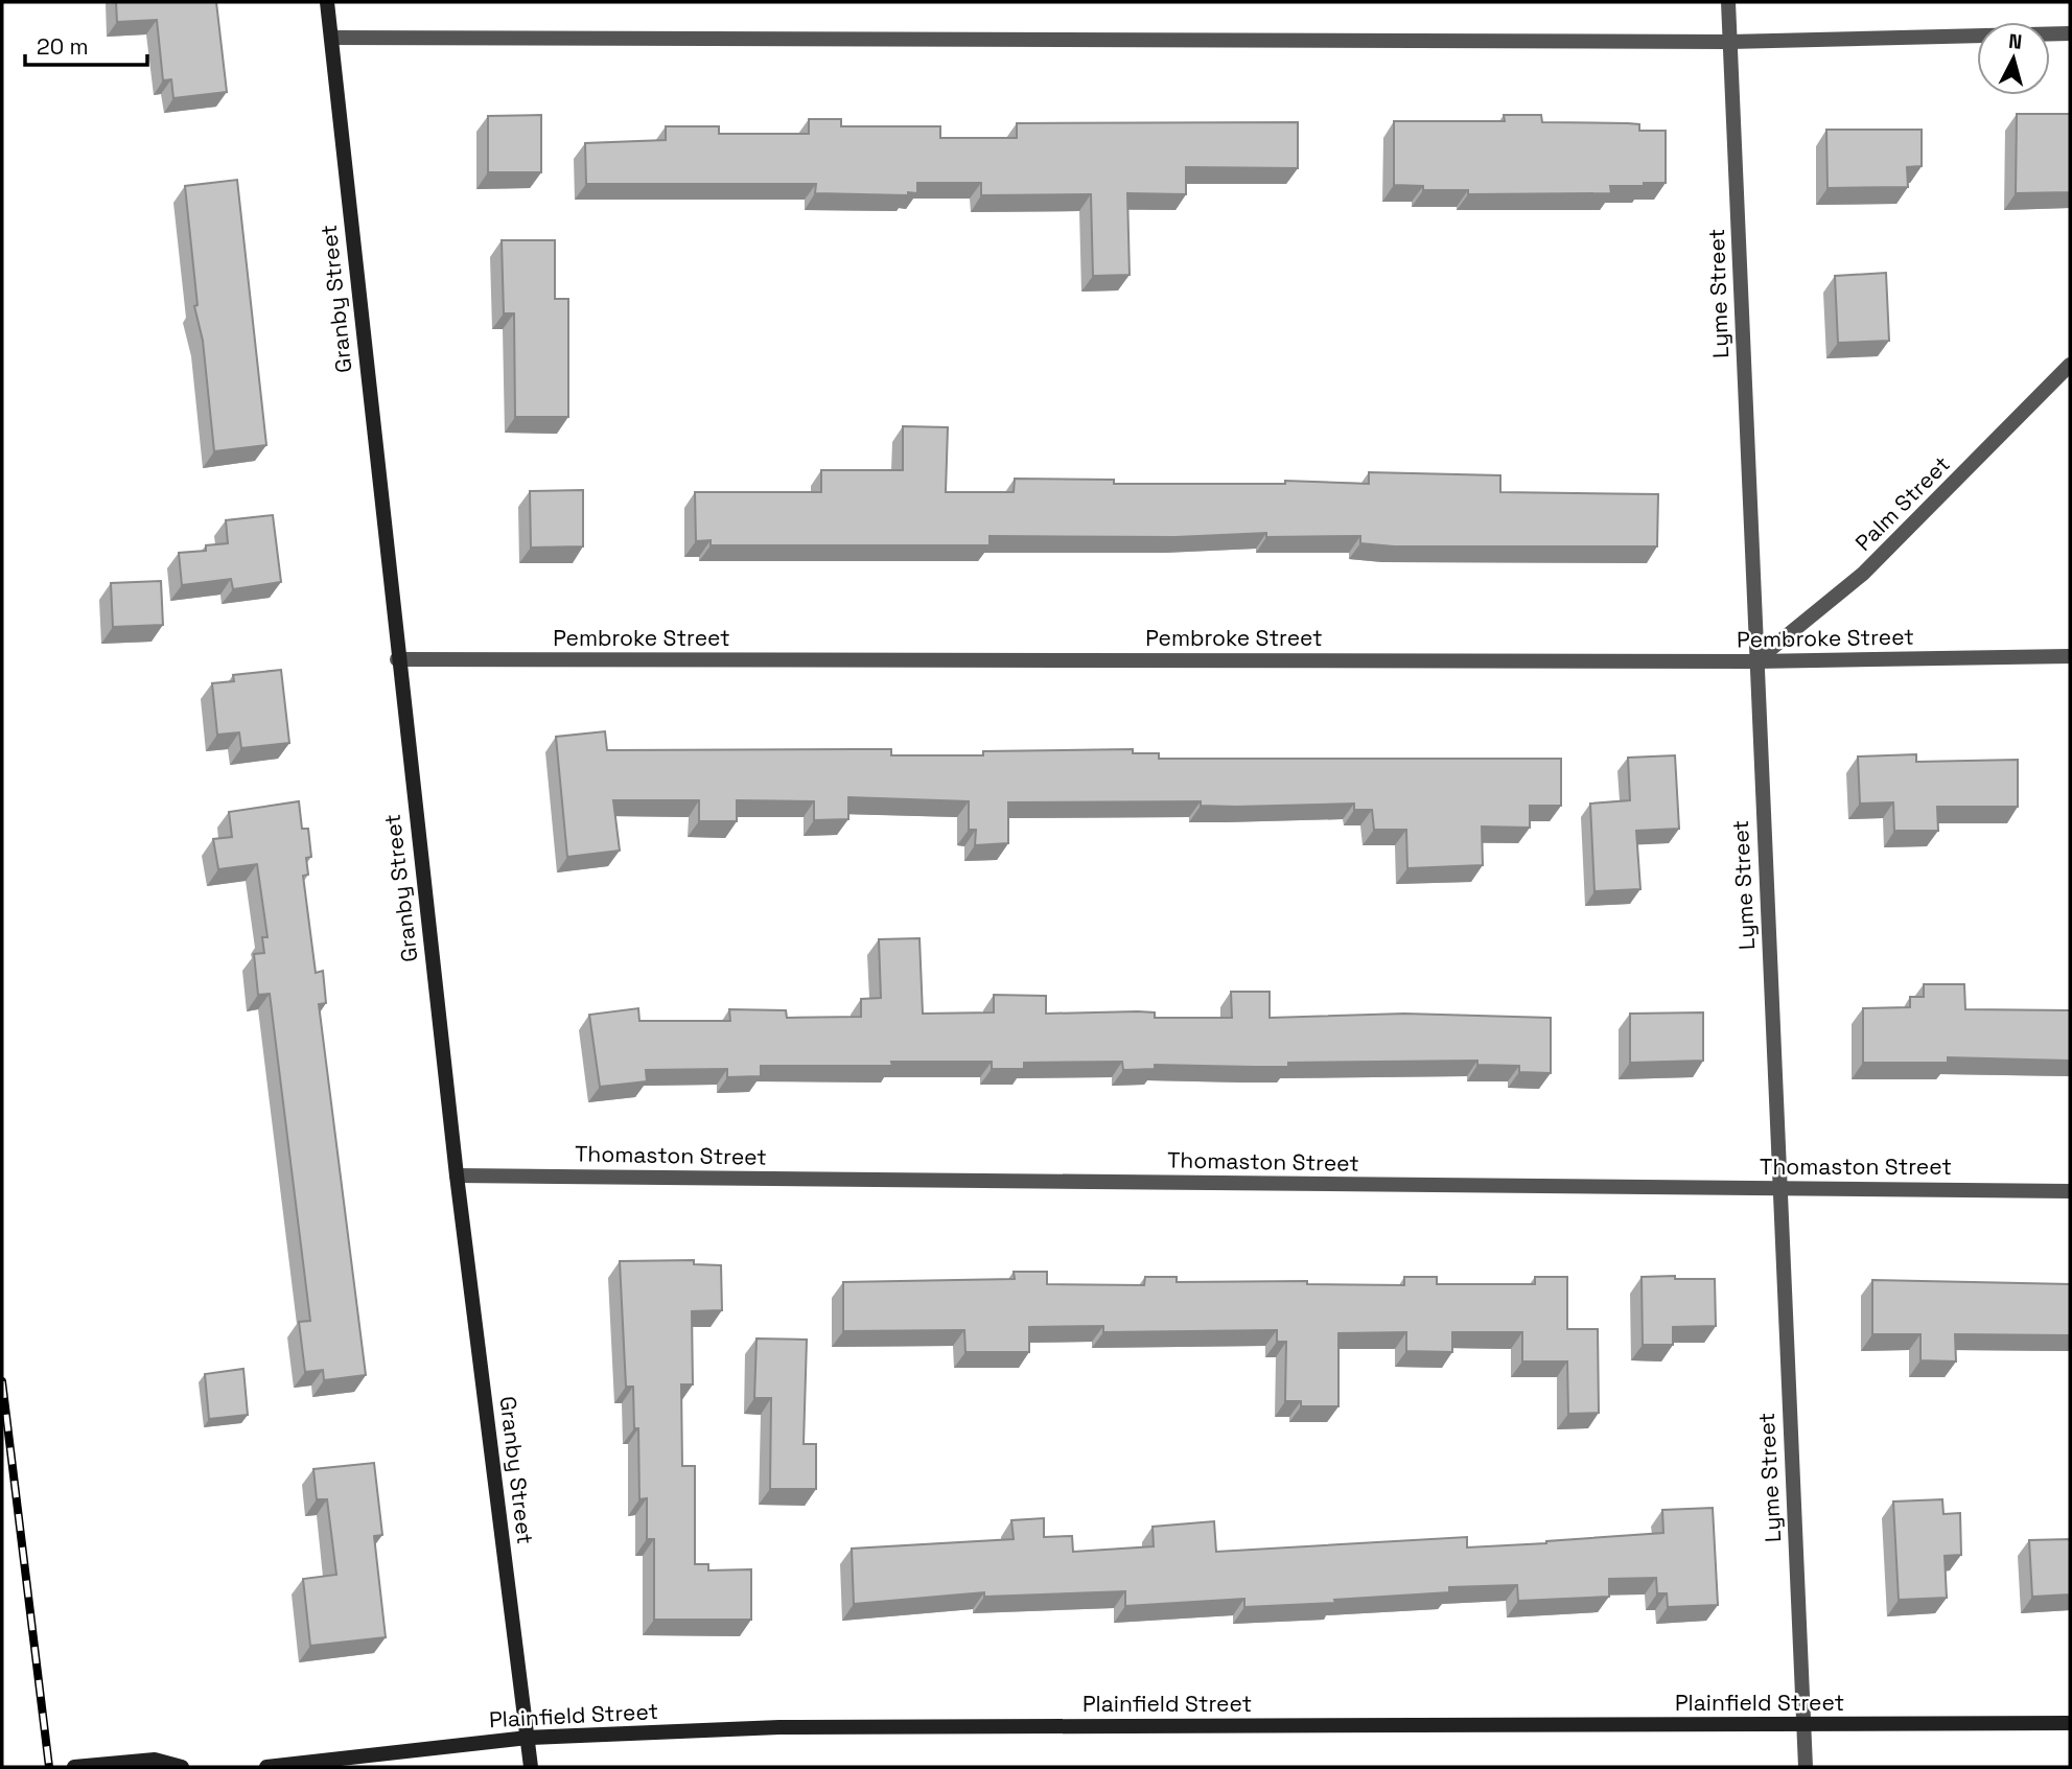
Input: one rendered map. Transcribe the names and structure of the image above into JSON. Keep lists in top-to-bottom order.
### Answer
{
  "streets": {
    "street": [
      "Lyme Street",
      "Granby Street",
      "Palm Street",
      "Pembroke Street",
      "Thomaston Street",
      "Plainfield Street"
    ]
  },
  "crossings": [
    ["Lyme Street", "Palm Street"],
    ["Lyme Street", "Pembroke Street"],
    ["Lyme Street", "Thomaston Street"],
    ["Lyme Street", "Plainfield Street"],
    ["Granby Street", "Pembroke Street"],
    ["Granby Street", "Thomaston Street"],
    ["Granby Street", "Plainfield Street"],
    ["Palm Street", "Pembroke Street"]
  ],
  "scale_bar": "20 m",
  "north": "top"
}
